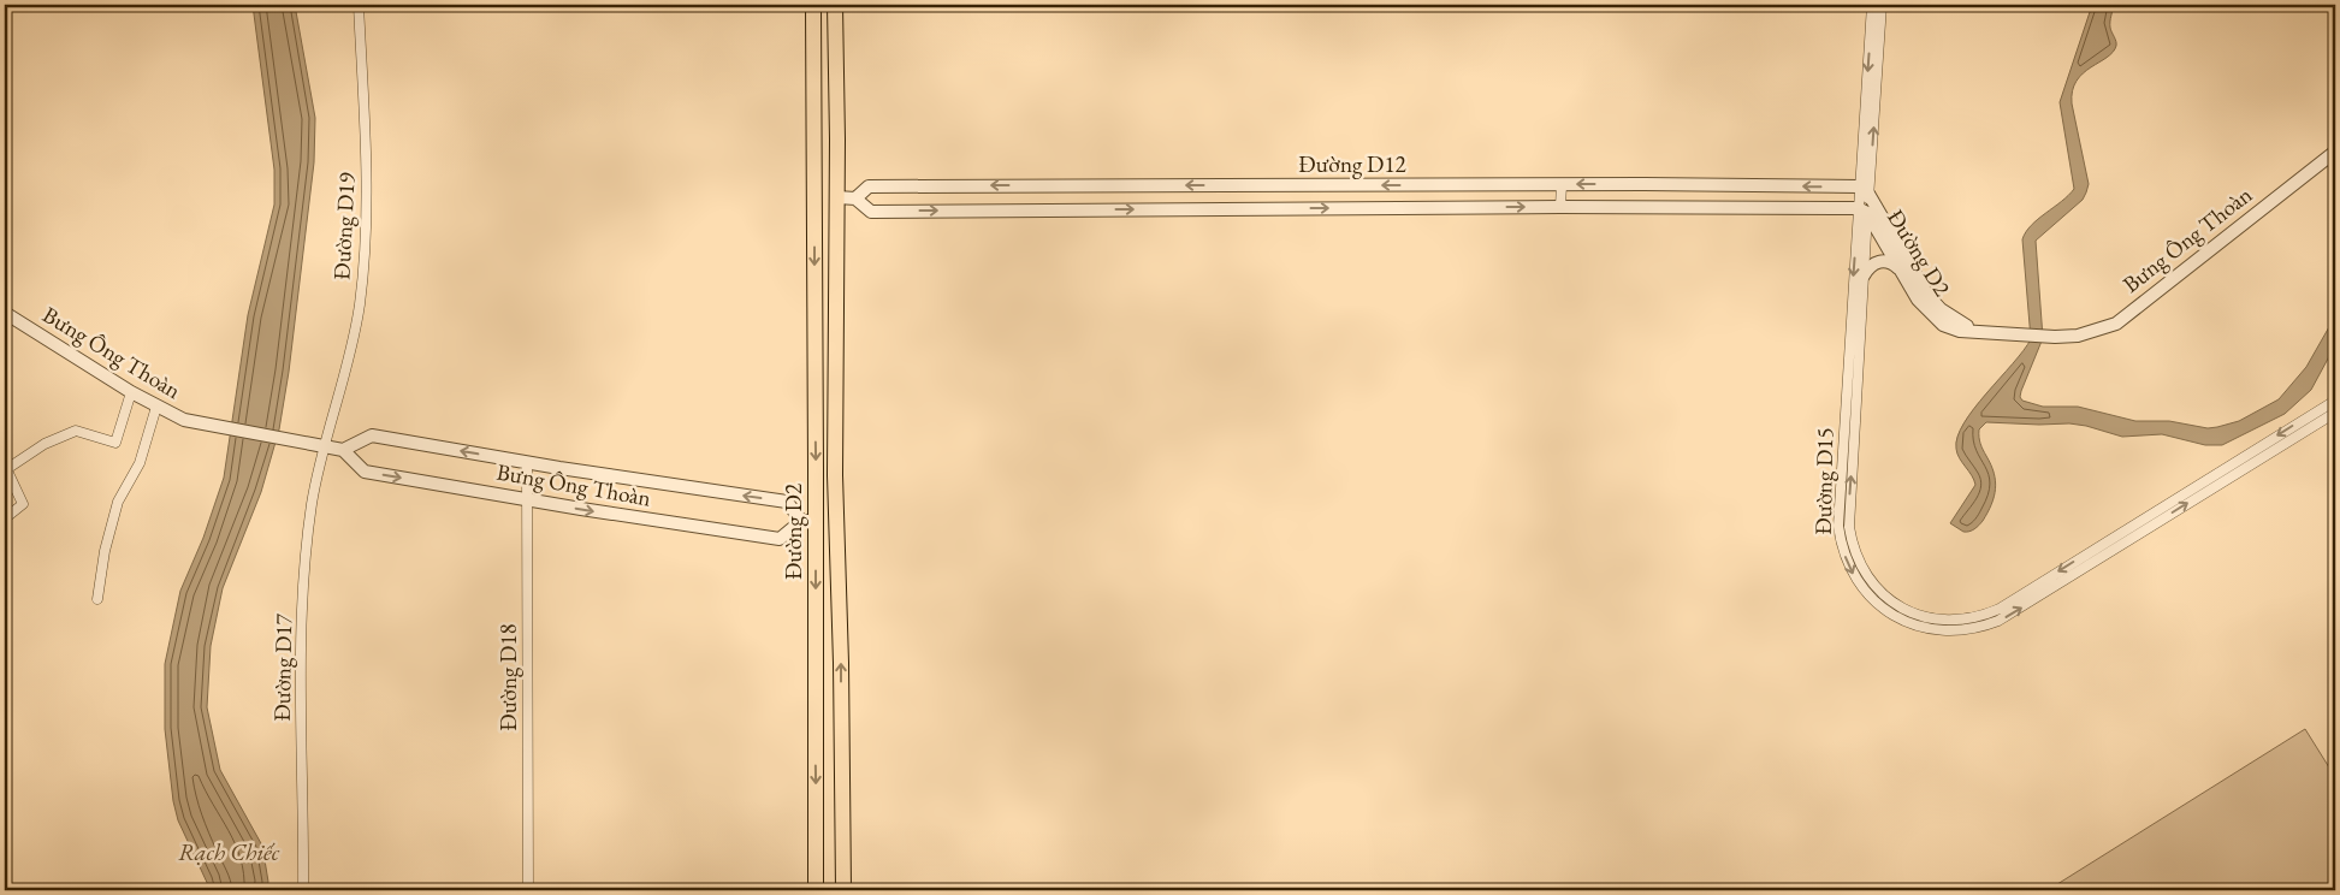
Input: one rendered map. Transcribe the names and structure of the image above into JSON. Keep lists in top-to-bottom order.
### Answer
{
  "streets": {
    "main road": ["Đường D2"],
    "street": [
      "Đường D12",
      "Đường D19",
      "Bưng Ông Thoàn",
      "Đường D15",
      "Đường D17",
      "Đường D18"
    ]
  },
  "crossings": [
    ["Đường D12", "Đường D2"],
    ["Đường D12", "Đường D15"],
    ["Đường D19", "Bưng Ông Thoàn"],
    ["Đường D19", "Đường D17"],
    ["Bưng Ông Thoàn", "Đường D2"],
    ["Bưng Ông Thoàn", "Đường D17"],
    ["Bưng Ông Thoàn", "Đường D18"],
    ["Đường D2", "Đường D15"]
  ],
  "water": ["Rạch Chiếc"]
}
